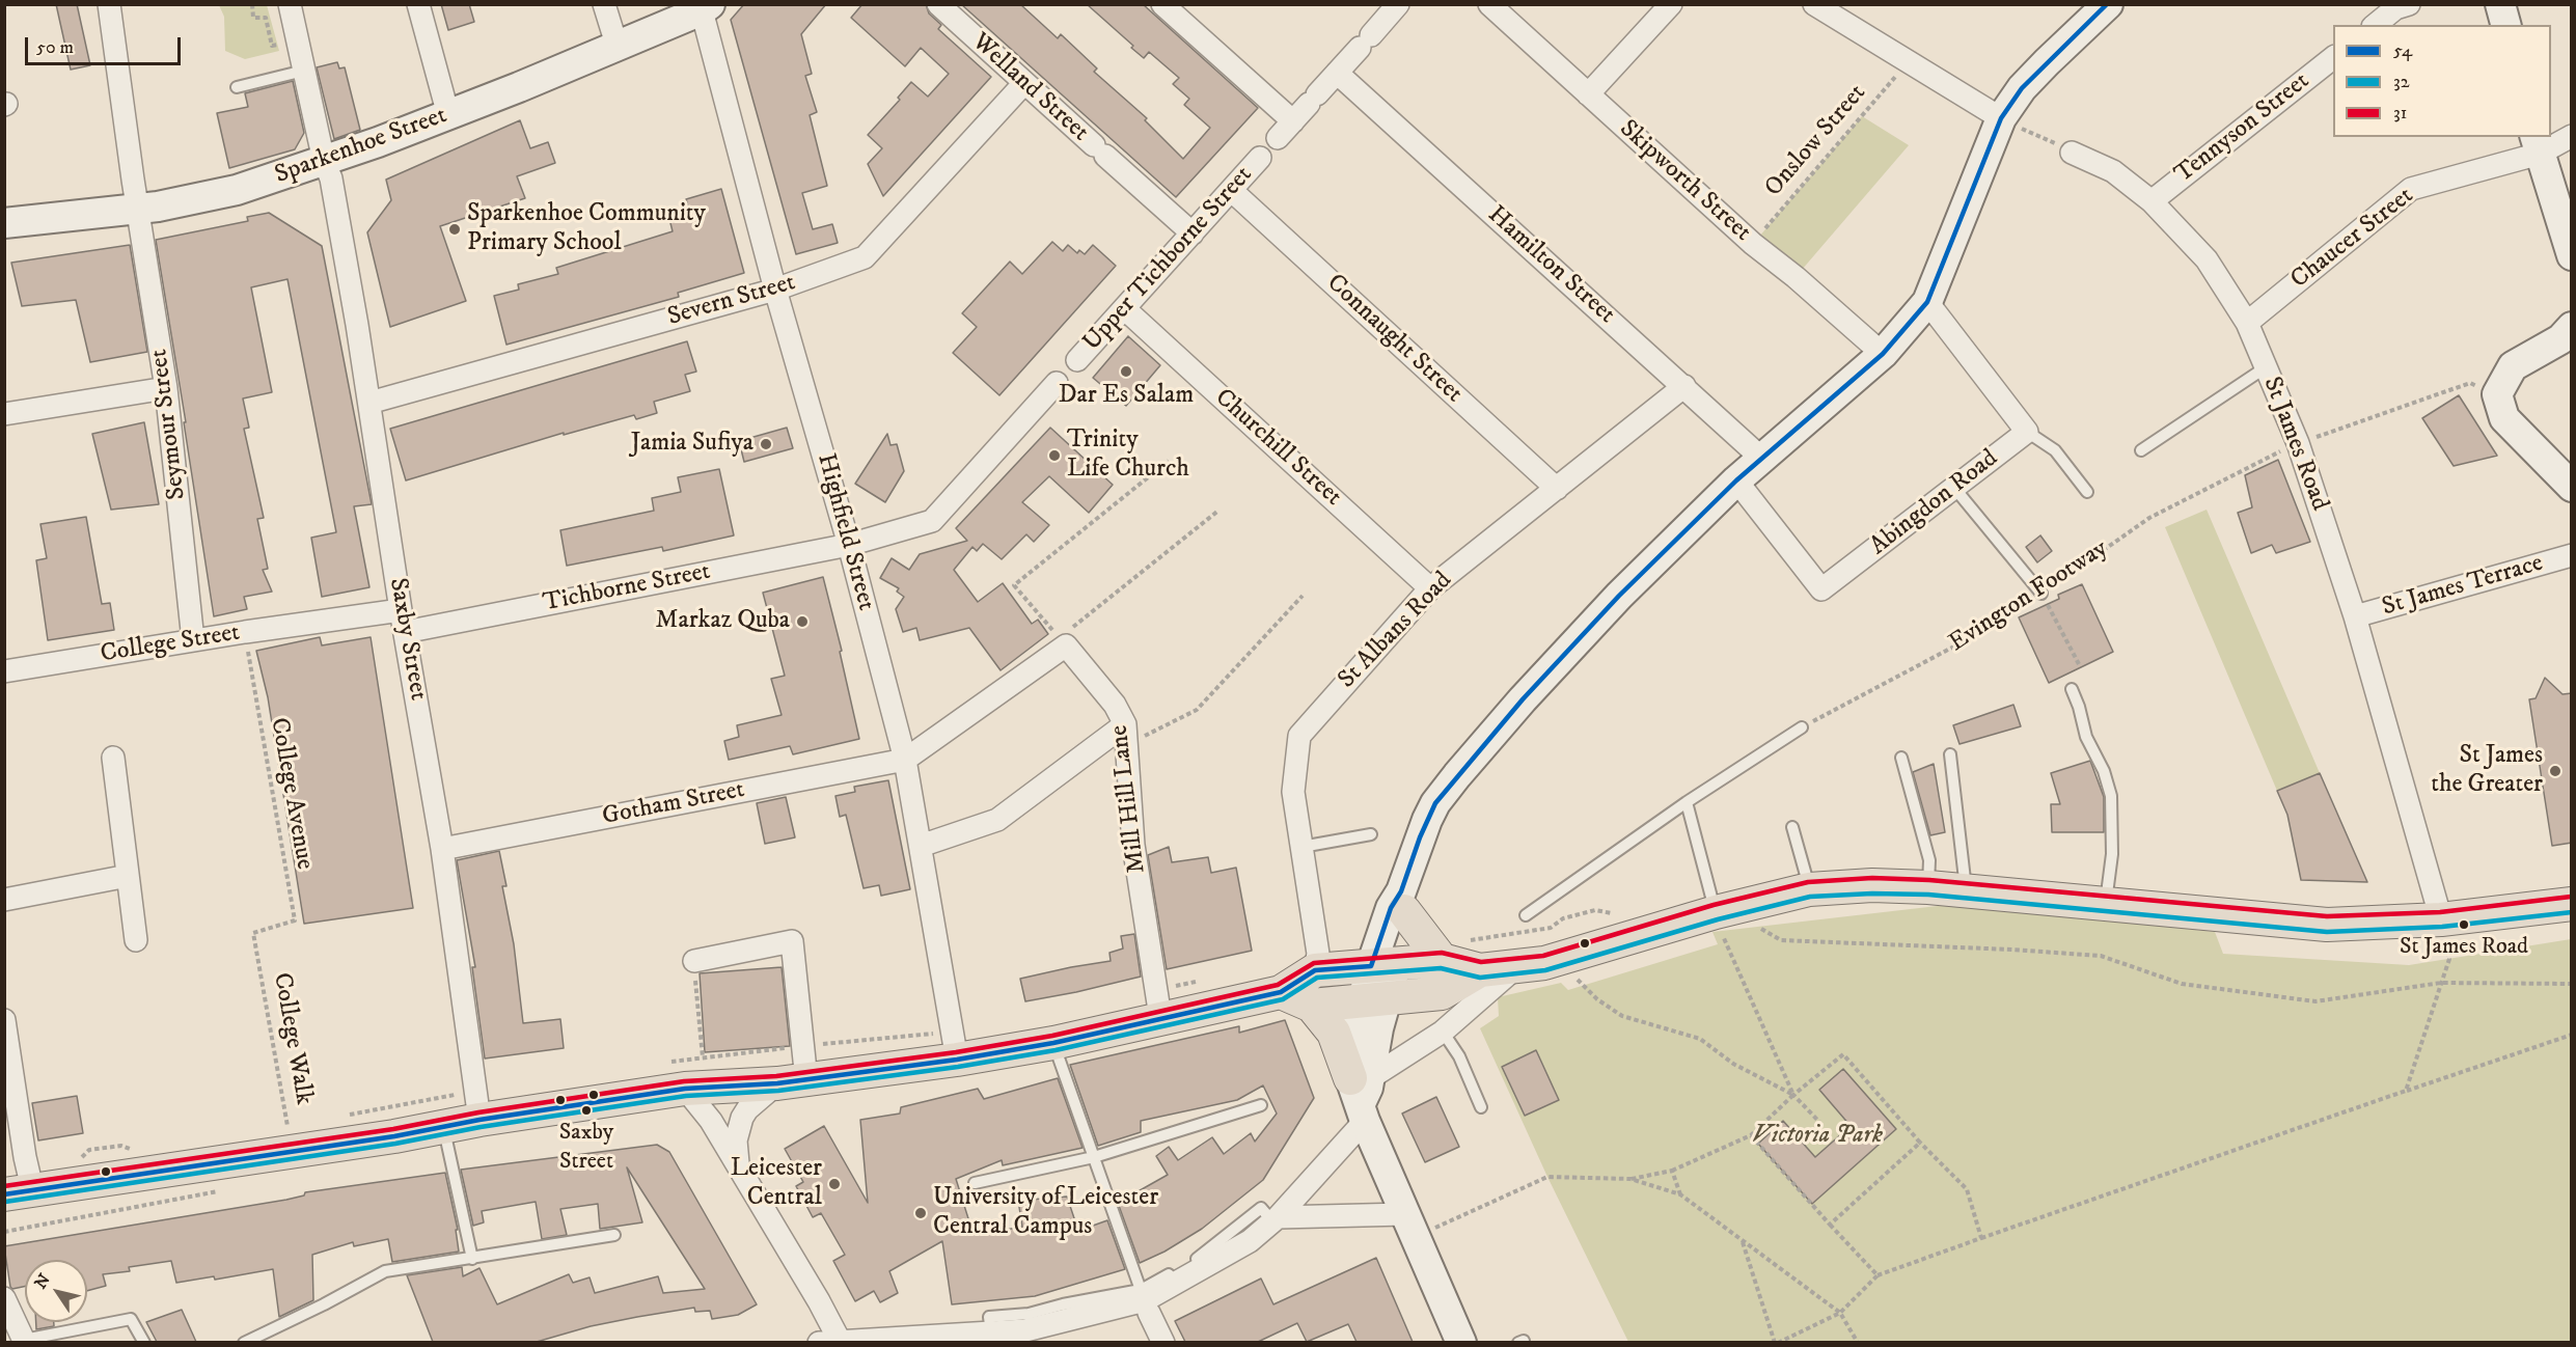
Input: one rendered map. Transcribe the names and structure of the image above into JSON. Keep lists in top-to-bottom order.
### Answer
{
  "streets": {
    "street": [
      "Welland Street",
      "Tennyson Street",
      "Sparkenhoe Street",
      "Skipworth Street",
      "Chaucer Street",
      "Upper Tichborne Street",
      "Hamilton Street",
      "Severn Street",
      "Connaught Street",
      "Seymour Street",
      "St James Road",
      "Churchill Street",
      "Abingdon Road",
      "Highfield Street",
      "St James Terrace",
      "Tichborne Street",
      "St Albans Road",
      "Saxby Street",
      "College Street",
      "Mill Hill Lane",
      "Gotham Street"
    ],
    "path": [
      "Onslow Street",
      "Evington Footway",
      "College Avenue",
      "College Walk"
    ]
  },
  "crossings": [
    ["Welland Street", "Upper Tichborne Street"],
    ["Welland Street", "Severn Street"],
    ["Tennyson Street", "St James Road"],
    ["Onslow Street", "Skipworth Street"],
    ["Sparkenhoe Street", "Seymour Street"],
    ["Sparkenhoe Street", "Highfield Street"],
    ["Sparkenhoe Street", "Saxby Street"],
    ["Chaucer Street", "St James Road"],
    ["Upper Tichborne Street", "Connaught Street"],
    ["Upper Tichborne Street", "Churchill Street"],
    ["Hamilton Street", "St Albans Road"],
    ["Severn Street", "Highfield Street"],
    ["Severn Street", "Saxby Street"],
    ["Connaught Street", "St Albans Road"],
    ["Seymour Street", "College Street"],
    ["St James Road", "St James Terrace"],
    ["St James Road", "Evington Footway"],
    ["Churchill Street", "St Albans Road"],
    ["Highfield Street", "Tichborne Street"],
    ["Highfield Street", "Gotham Street"],
    ["Tichborne Street", "Saxby Street"],
    ["Saxby Street", "College Street"],
    ["Saxby Street", "Gotham Street"],
    ["College Street", "College Avenue"],
    ["College Avenue", "College Walk"]
  ],
  "parks": ["Victoria Park"],
  "places": [
    "Sparkenhoe Community Primary School",
    "Dar Es Salam",
    "Jamia Sufiya",
    "Trinity Life Church",
    "Markaz Quba",
    "St James the Greater",
    "St James Road",
    "Saxby Street",
    "Leicester Central",
    "University of Leicester Central Campus"
  ],
  "lines": ["transit line 54", "transit line 31", "transit line 32"],
  "legend": ["54", "32", "31"],
  "scale_bar": "50 m",
  "north": "top left"
}
